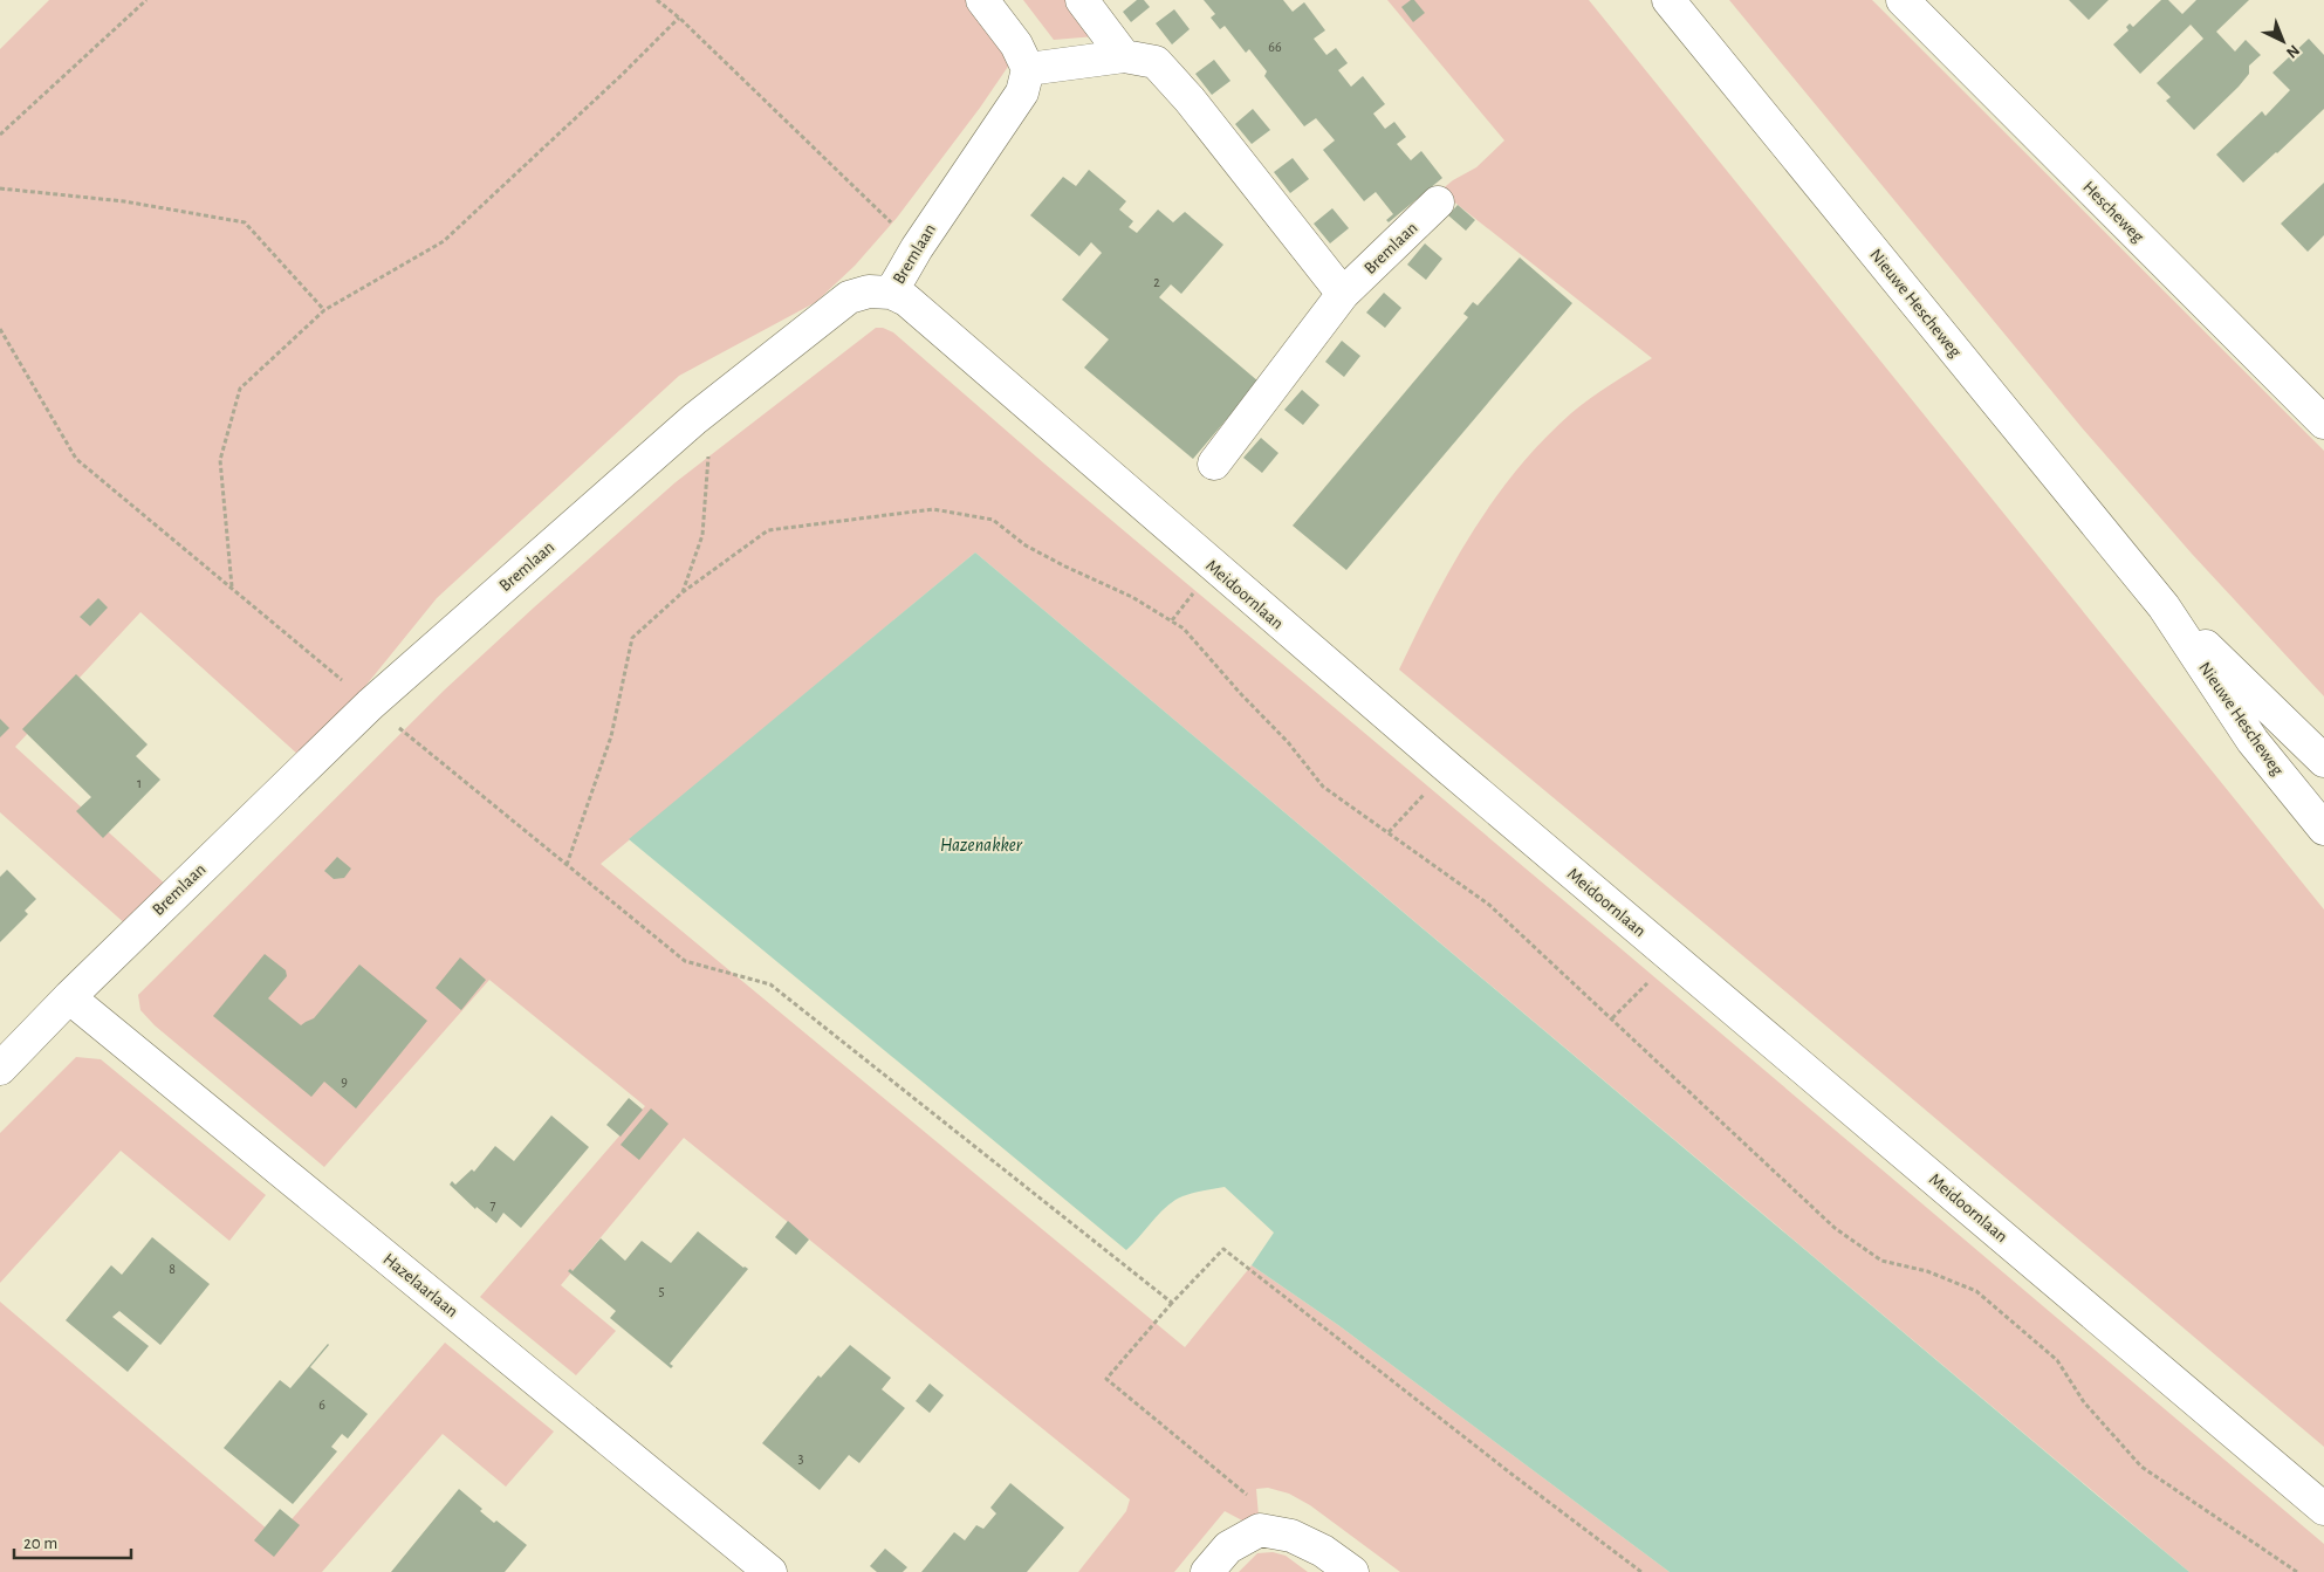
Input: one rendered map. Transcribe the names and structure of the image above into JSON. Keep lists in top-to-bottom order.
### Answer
{
  "streets": {
    "street": [
      "Hescheweg",
      "Bremlaan",
      "Nieuwe Hescheweg",
      "Meidoornlaan",
      "Hazelaarlaan"
    ]
  },
  "crossings": [
    ["Bremlaan", "Meidoornlaan"],
    ["Bremlaan", "Hazelaarlaan"]
  ],
  "water": ["Hazenakker"],
  "house_numbers": [
    "66",
    "2",
    "1",
    "9",
    "7",
    "8",
    "5",
    "6",
    "3"
  ],
  "scale_bar": "20 m",
  "north": "bottom right"
}
